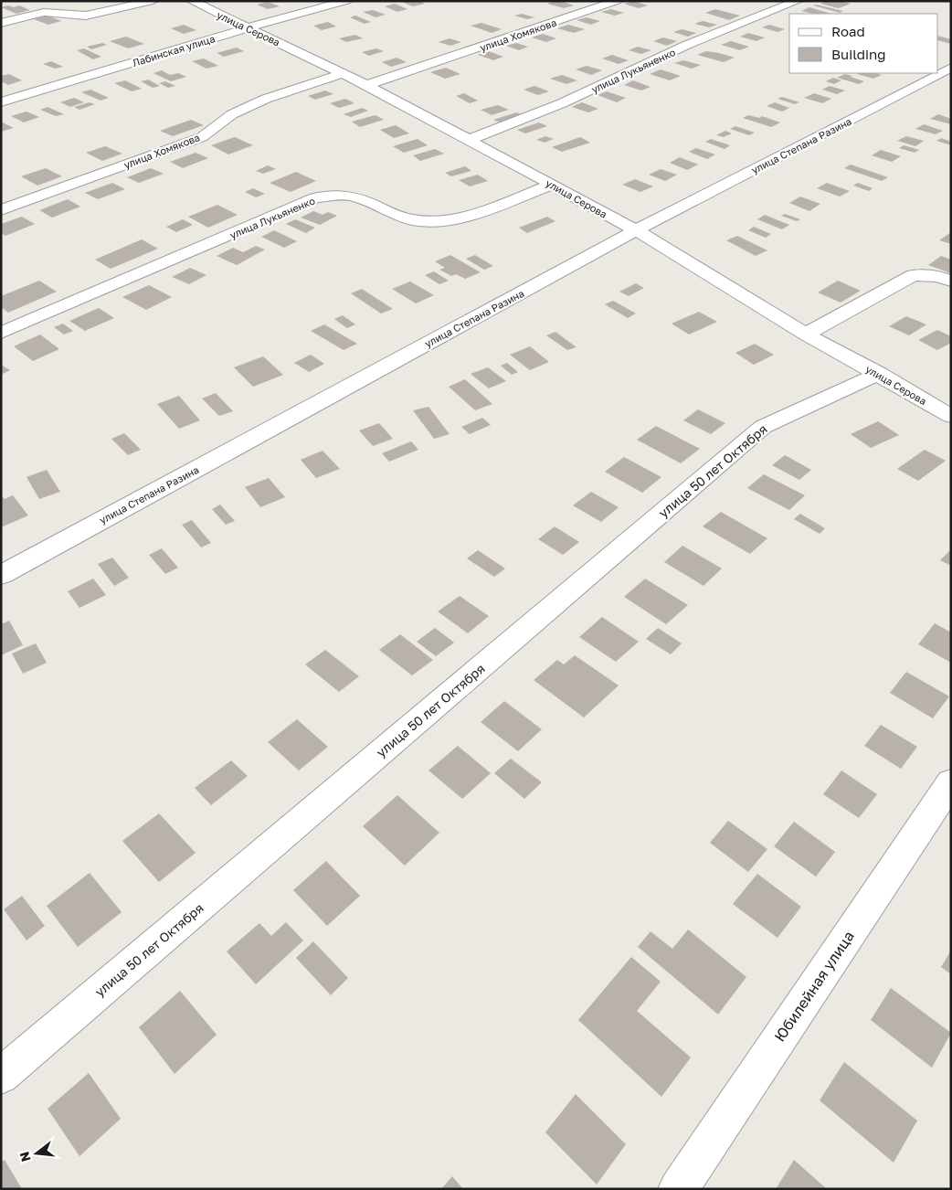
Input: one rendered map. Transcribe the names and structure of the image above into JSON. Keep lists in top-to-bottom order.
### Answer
{
  "streets": {
    "street": [
      "улица Серова",
      "улица Хомякова",
      "Лабинская улица",
      "улица Лукьяненко",
      "улица Степана Разина",
      "улица 50 лет Октября",
      "Юбилейная улица"
    ]
  },
  "crossings": [
    ["улица Серова", "улица Хомякова"],
    ["улица Серова", "Лабинская улица"],
    ["улица Серова", "улица Лукьяненко"],
    ["улица Серова", "улица Степана Разина"],
    ["улица Серова", "улица 50 лет Октября"]
  ],
  "legend": ["Road", "Building"],
  "north": "left"
}
